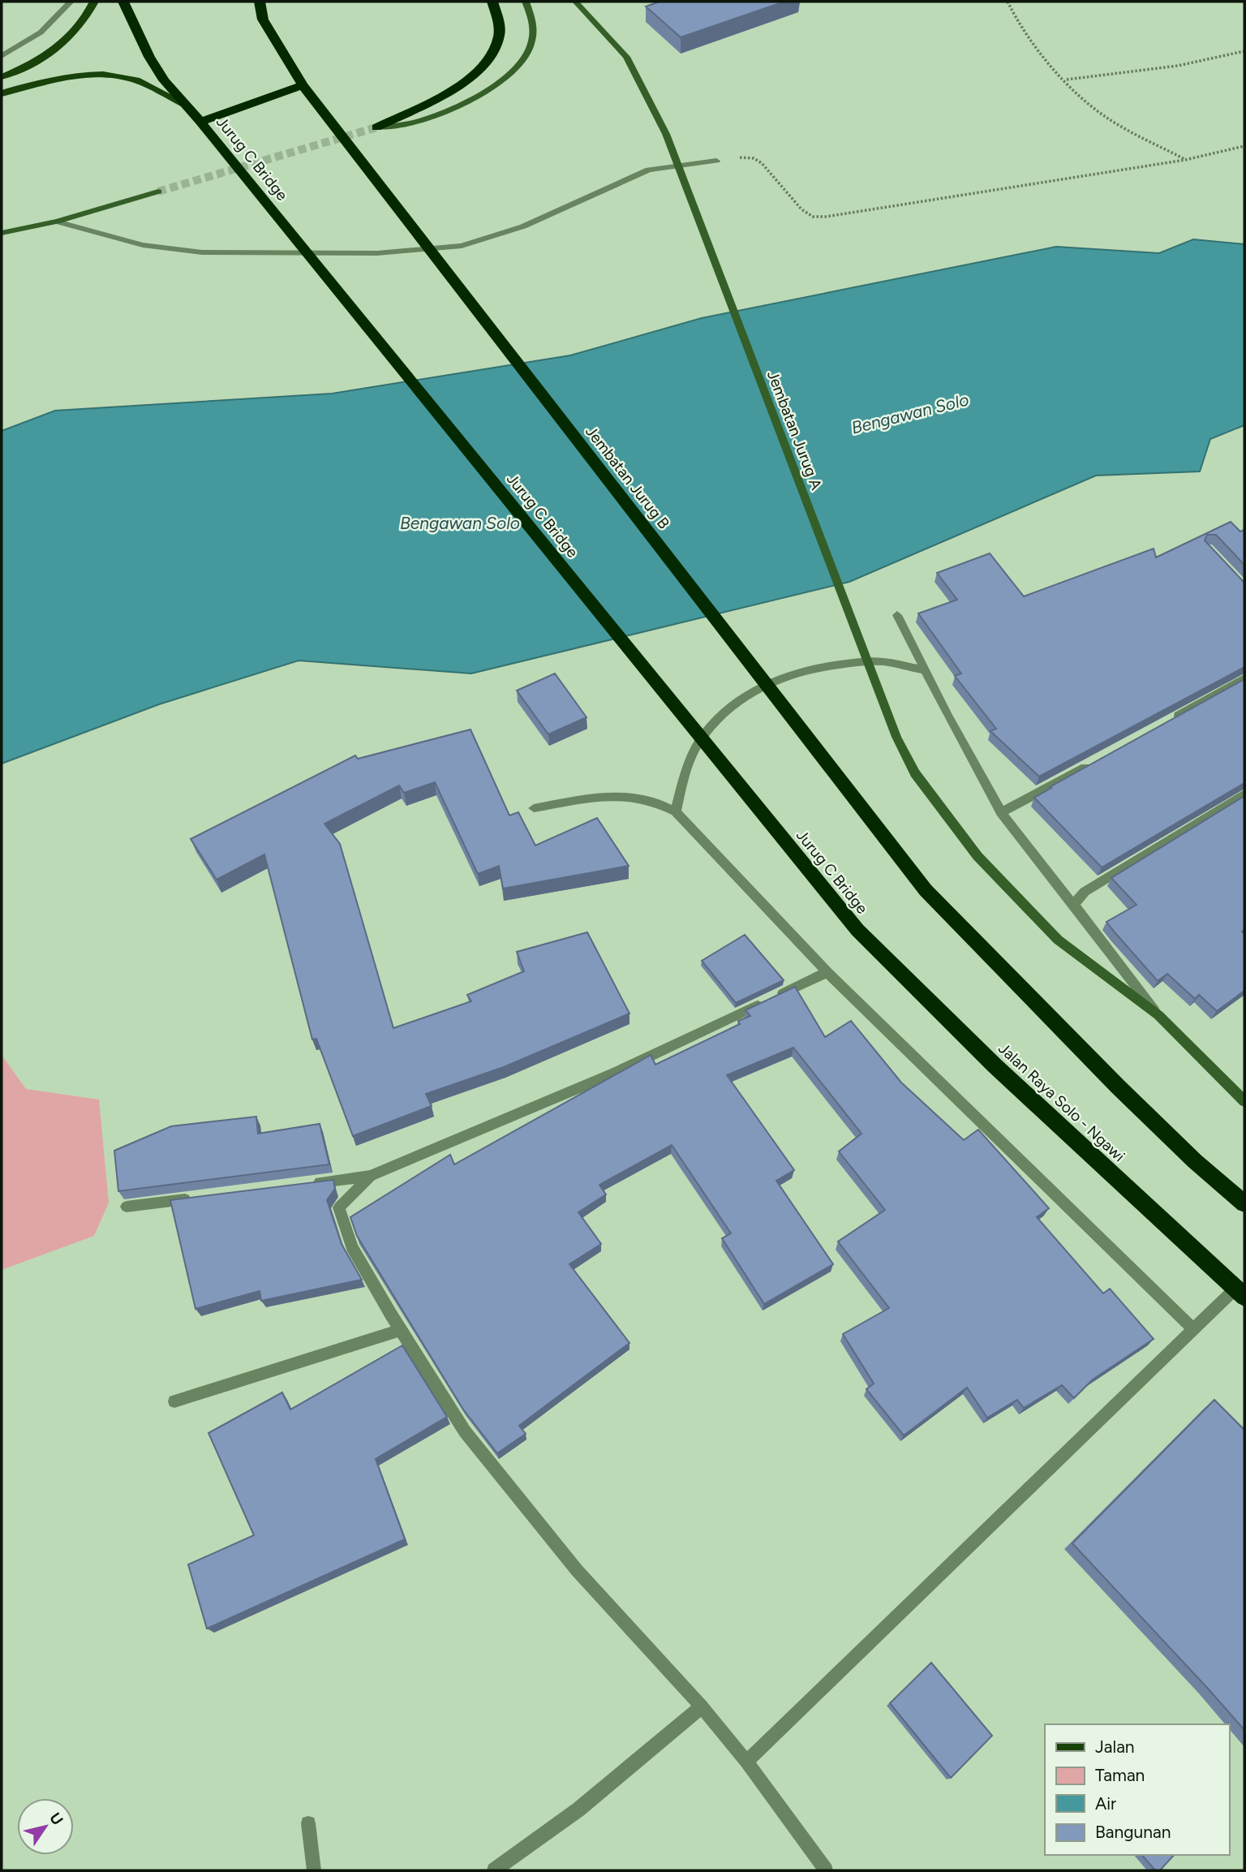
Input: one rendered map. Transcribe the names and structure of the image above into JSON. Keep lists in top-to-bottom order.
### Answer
{
  "streets": {
    "highway": ["Jurug C Bridge", "Jembatan Jurug B", "Jalan Raya Solo - Ngawi"],
    "street": ["Jembatan Jurug A"]
  },
  "crossings": [
    ["Jurug C Bridge", "Jalan Raya Solo - Ngawi"]
  ],
  "water": ["Bengawan Solo"],
  "legend": [
    "Jalan",
    "Taman",
    "Air",
    "Bangunan"
  ],
  "north": "top right"
}
